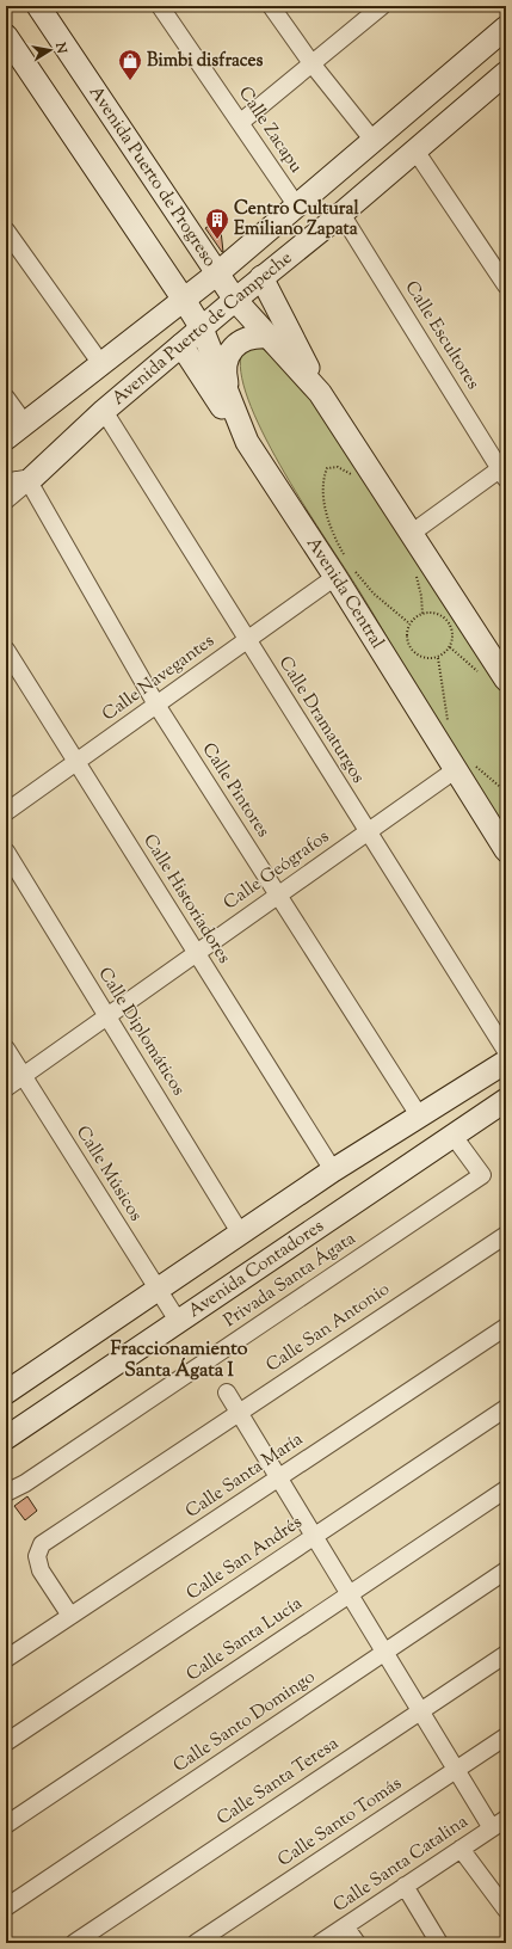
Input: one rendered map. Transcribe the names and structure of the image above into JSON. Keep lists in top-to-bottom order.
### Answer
{
  "streets": {
    "main road": [
      "Avenida Puerto de Progreso",
      "Avenida Puerto de Campeche",
      "Avenida Central",
      "Avenida Contadores"
    ],
    "street": [
      "Calle Zacapu",
      "Calle Escultores",
      "Calle Navegantes",
      "Calle Dramaturgos",
      "Calle Pintores",
      "Calle Geógrafos",
      "Calle Historiadores",
      "Calle Diplomáticos",
      "Calle Músicos",
      "Privada Santa Ágata",
      "Calle San Antonio",
      "Calle Santa María",
      "Calle San Andrés",
      "Calle Santa Lucía",
      "Calle Santo Domingo",
      "Calle Santa Teresa",
      "Calle Santo Tomás",
      "Calle Santa Catalina"
    ]
  },
  "crossings": [
    ["Calle Zacapu", "Avenida Puerto de Campeche"],
    ["Avenida Puerto de Progreso", "Avenida Puerto de Campeche"],
    ["Avenida Puerto de Campeche", "Calle Escultores"],
    ["Avenida Puerto de Campeche", "Avenida Central"],
    ["Avenida Puerto de Campeche", "Calle Dramaturgos"],
    ["Avenida Puerto de Campeche", "Calle Pintores"],
    ["Avenida Central", "Calle Navegantes"],
    ["Avenida Central", "Calle Geógrafos"],
    ["Calle Navegantes", "Calle Dramaturgos"],
    ["Calle Navegantes", "Calle Pintores"],
    ["Calle Navegantes", "Calle Historiadores"],
    ["Calle Dramaturgos", "Calle Geógrafos"],
    ["Calle Pintores", "Calle Geógrafos"],
    ["Calle Geógrafos", "Calle Historiadores"],
    ["Calle Geógrafos", "Calle Diplomáticos"],
    ["Calle Geógrafos", "Calle Músicos"],
    ["Calle Músicos", "Avenida Contadores"],
    ["Avenida Contadores", "Privada Santa Ágata"],
    ["Calle San Antonio", "Calle Santa María"]
  ],
  "districts": ["Fraccionamiento Santa Ágata I"],
  "places": {
    "shop": ["Bimbi disfraces"],
    "building": ["Centro Cultural Emiliano Zapata"]
  },
  "north": "right"
}
